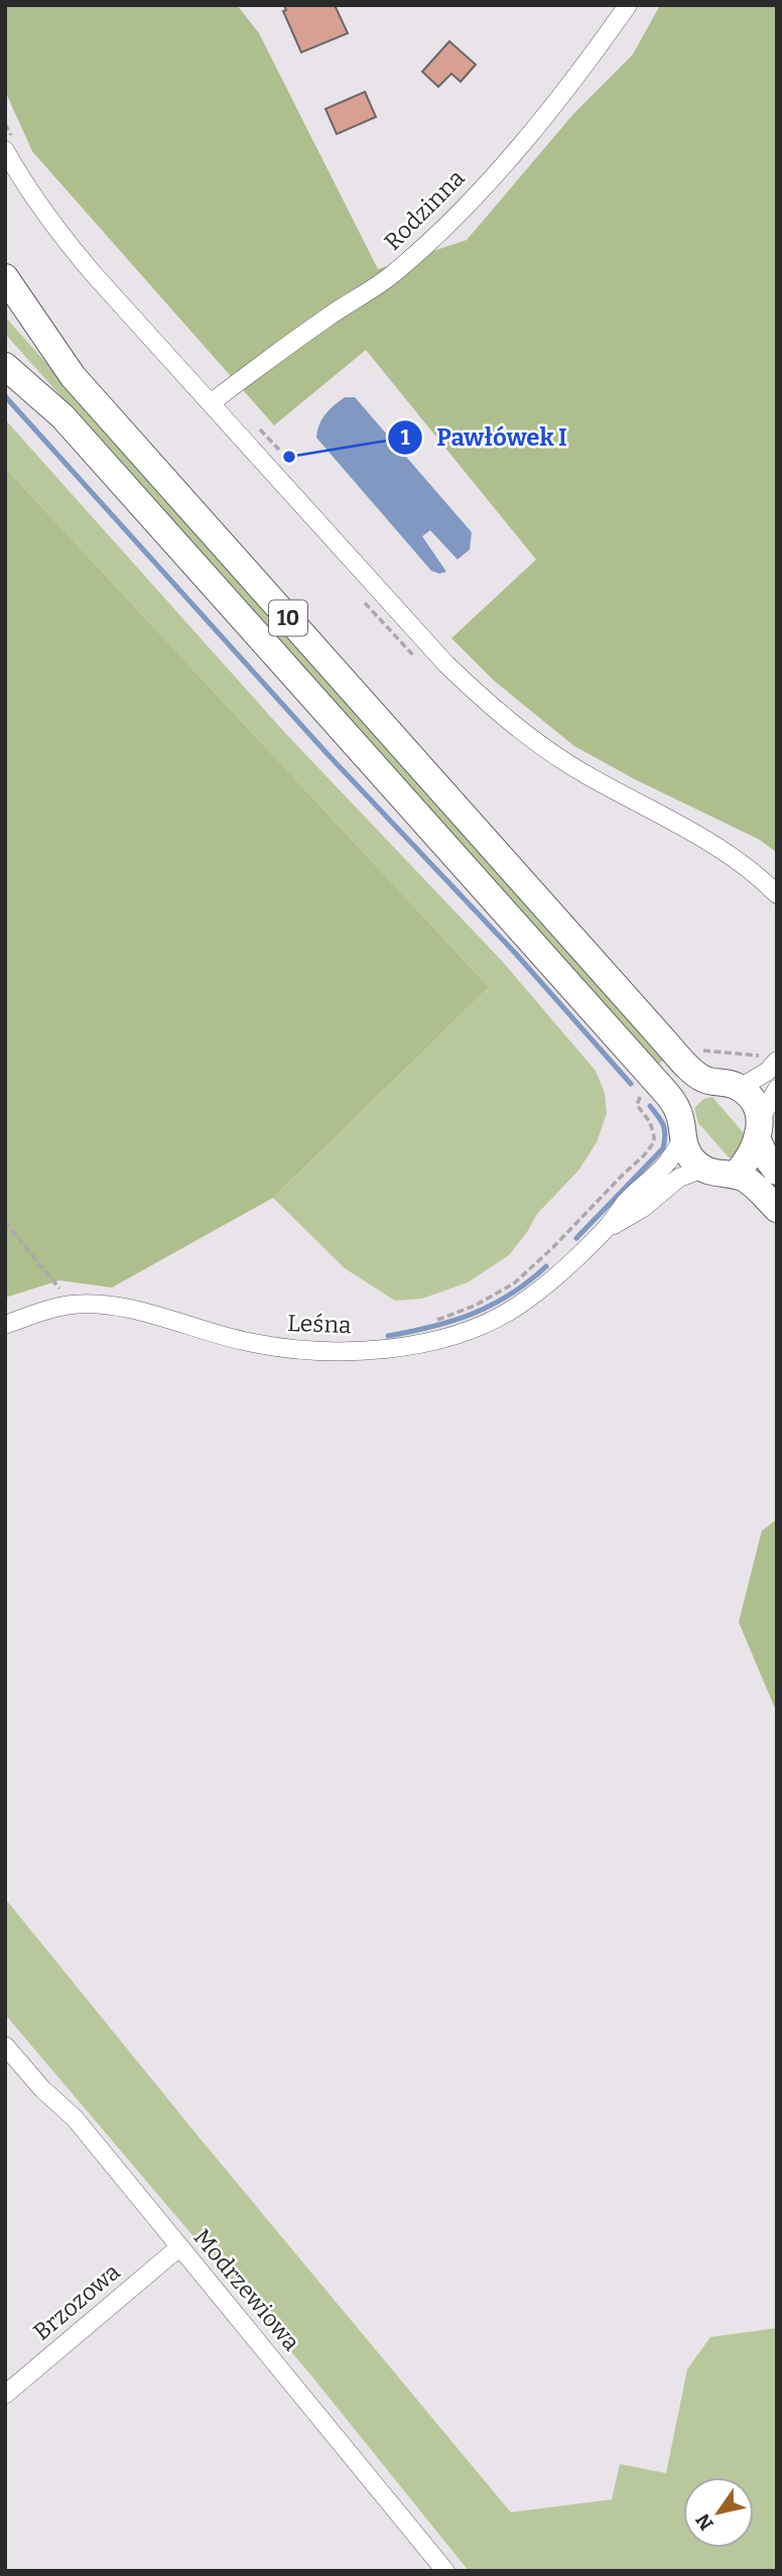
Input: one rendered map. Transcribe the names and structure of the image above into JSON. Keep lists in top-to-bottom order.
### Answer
{
  "streets": {
    "highway": ["10"],
    "street": [
      "Rodzinna",
      "Leśna",
      "Modrzewiowa",
      "Brzozowa"
    ]
  },
  "crossings": [
    ["10", "Leśna"],
    ["Modrzewiowa", "Brzozowa"]
  ],
  "places": ["Pawłówek I"],
  "north": "bottom left"
}
